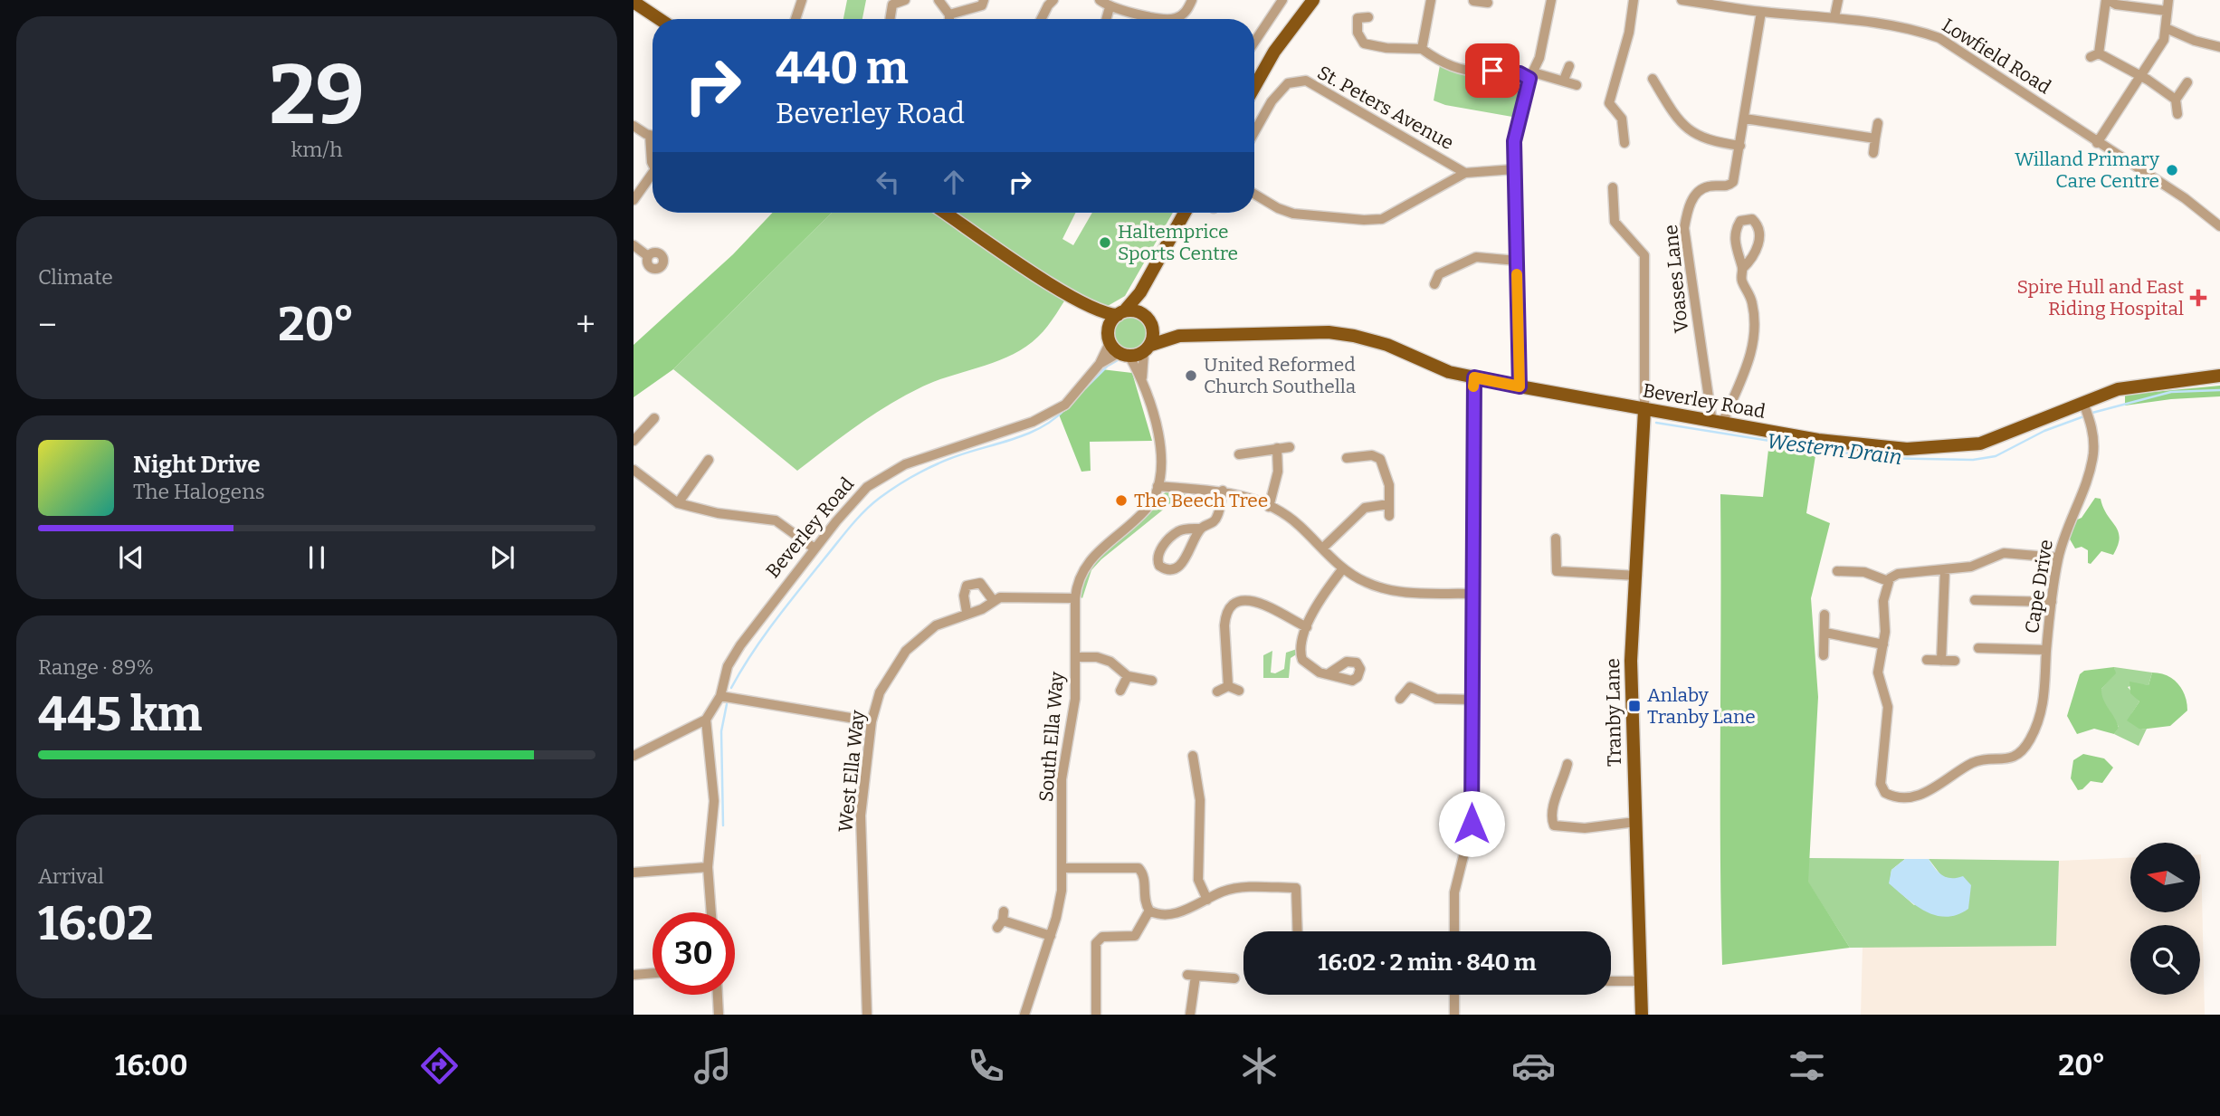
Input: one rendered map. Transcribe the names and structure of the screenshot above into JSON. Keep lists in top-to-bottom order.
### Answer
{
  "streets": {
    "main road": ["Beverley Road", "Tranby Lane"],
    "street": [
      "Lowfield Road",
      "St. Peters Avenue",
      "Voases Lane",
      "Cape Drive",
      "South Ella Way",
      "West Ella Way"
    ]
  },
  "crossings": [
    ["Lowfield Road", "Voases Lane"],
    ["Voases Lane", "Beverley Road"],
    ["Beverley Road", "Cape Drive"],
    ["Beverley Road", "Tranby Lane"],
    ["Beverley Road", "South Ella Way"],
    ["South Ella Way", "West Ella Way"]
  ],
  "water": ["Western Drain"],
  "places": {
    "other": [
      "Willand Primary Care Centre",
      "Haltemprice Sports Centre",
      "United Reformed Church Southella",
      "The Beech Tree"
    ],
    "health": ["Spire Hull and East Riding Hospital"],
    "transit": ["Anlaby Tranby Lane"]
  },
  "north": "left",
  "page": {
    "tile": [
      ["29", "km/h"],
      "Climate",
      ["Range · 89%", "445 km"],
      ["Arrival", "16:02"]
    ],
    "turn": ["440 m", "Beverley Road"],
    "heat": ["−", "20°", "+"],
    "song": ["Night Drive", "The Halogens"],
    "limit": "30",
    "trip": "16:02 · 2 min · 840 m",
    "tabs": ["16:00", "20°"]
  }
}
